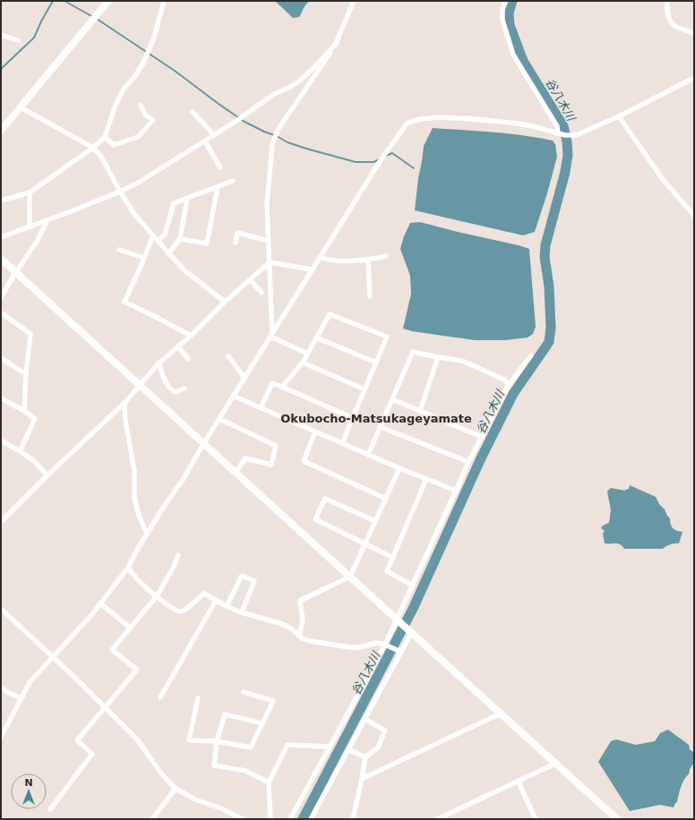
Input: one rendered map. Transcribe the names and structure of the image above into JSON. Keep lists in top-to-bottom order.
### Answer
{
  "districts": ["Okubocho-Matsukageyamate"],
  "water": ["谷八木川"],
  "north": "top"
}
